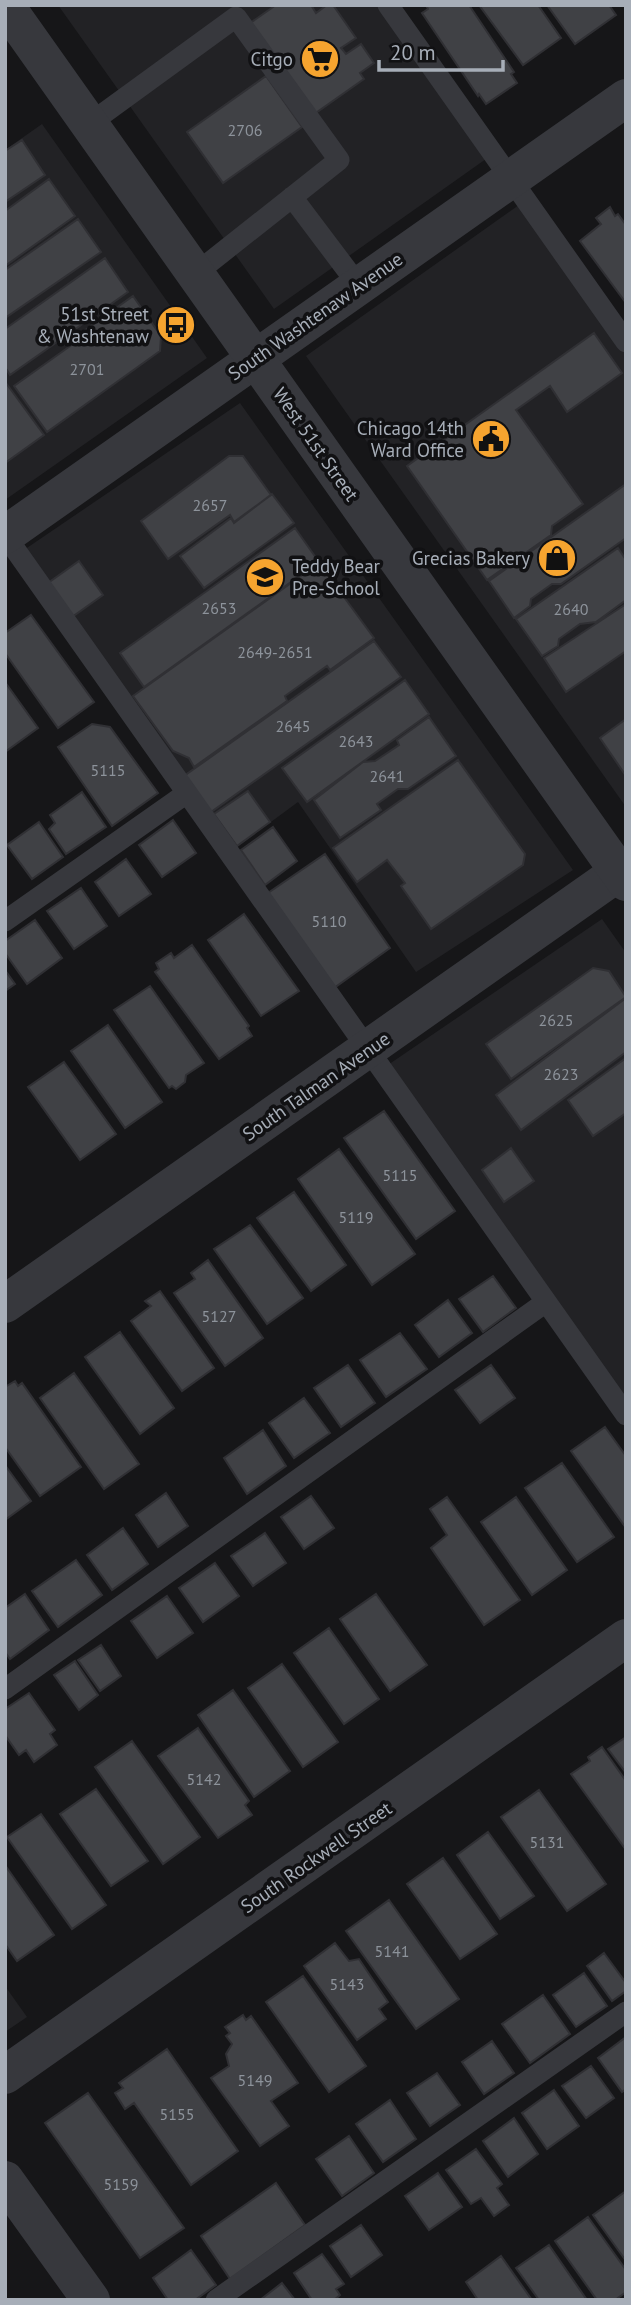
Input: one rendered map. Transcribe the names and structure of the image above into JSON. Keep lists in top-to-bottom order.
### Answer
{
  "streets": {
    "street": [
      "South Washtenaw Avenue",
      "West 51st Street",
      "South Talman Avenue",
      "South Rockwell Street"
    ]
  },
  "crossings": [
    ["South Washtenaw Avenue", "West 51st Street"],
    ["West 51st Street", "South Talman Avenue"]
  ],
  "places": {
    "supermarket": ["Citgo"],
    "bus stop": ["51st Street & Washtenaw"],
    "public building": ["Chicago 14th Ward Office"],
    "shop": ["Grecias Bakery"],
    "school or university": ["Teddy Bear Pre-School"]
  },
  "house_numbers": [
    "2706",
    "2701",
    "2657",
    "2653",
    "2640",
    "2649-2651",
    "2645",
    "2643",
    "5115",
    "2641",
    "5110",
    "2625",
    "2623",
    "5115",
    "5119",
    "5127",
    "5142",
    "5131",
    "5141",
    "5143",
    "5149",
    "5155",
    "5159"
  ],
  "scale_bar": "20 m"
}
